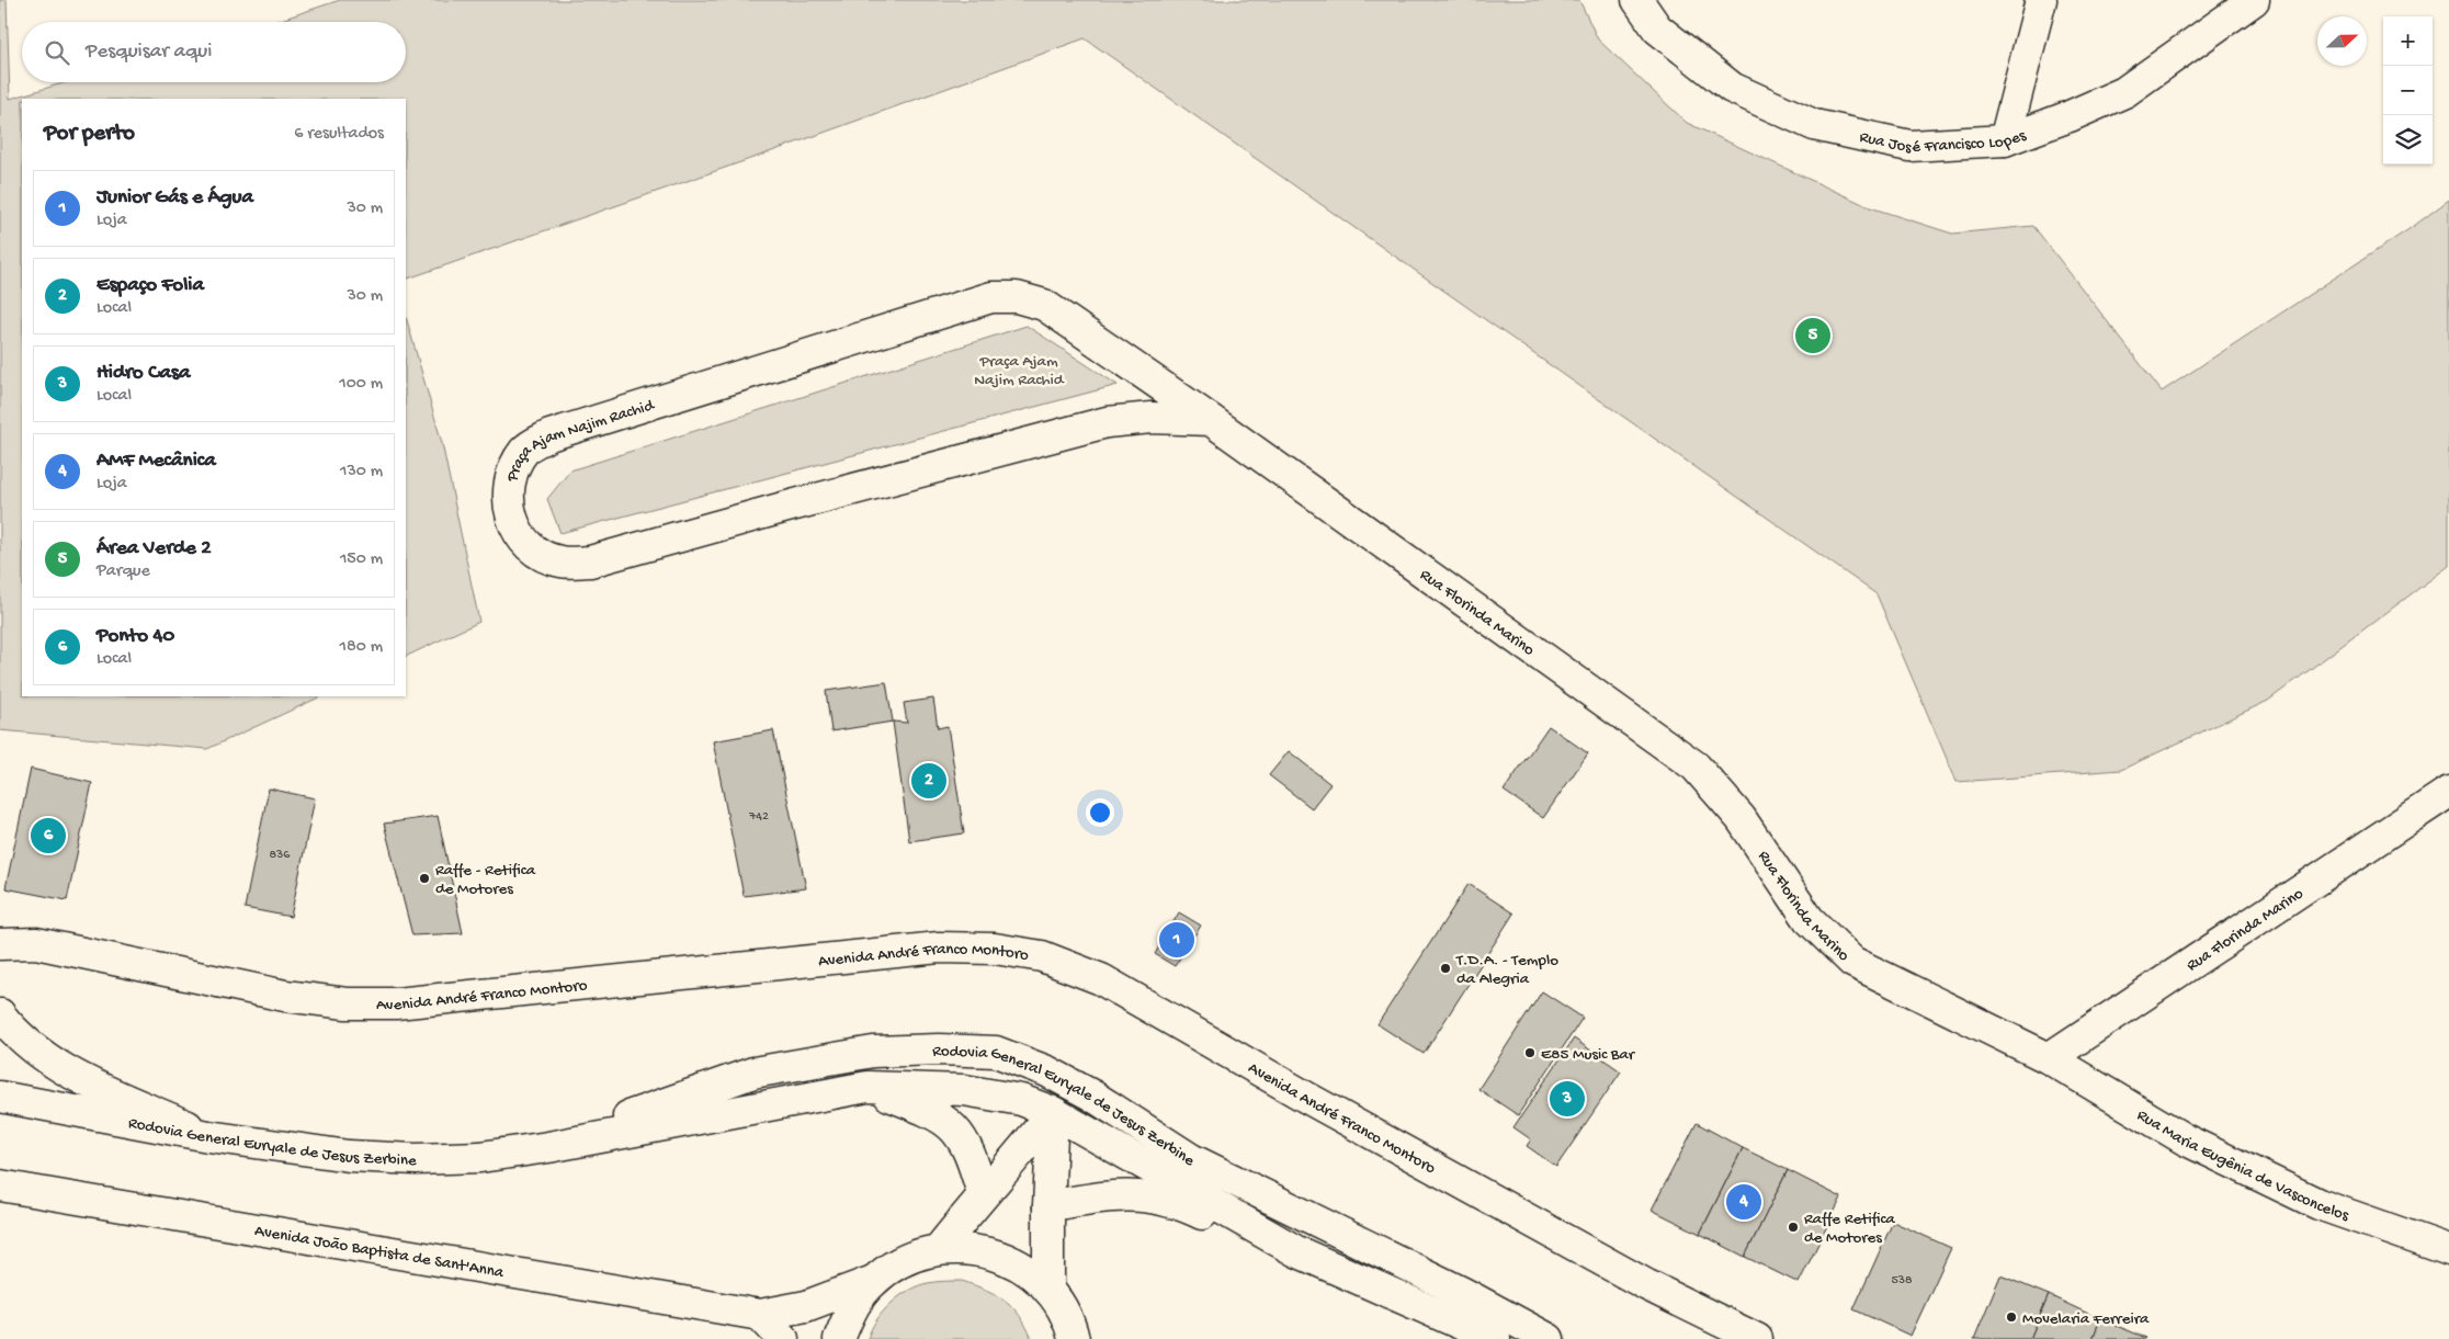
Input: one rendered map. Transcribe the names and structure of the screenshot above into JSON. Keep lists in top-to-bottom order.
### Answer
{
  "streets": {
    "street": [
      "Rua José Francisco Lopes",
      "Praça Ajam Najim Rachid",
      "Rua Florinda Marino",
      "Avenida André Franco Montoro",
      "Rodovia General Euryale de Jesus Zerbine",
      "Rua Maria Eugênia de Vasconcelos",
      "Avenida João Baptista de Sant'Anna"
    ]
  },
  "crossings": [
    ["Praça Ajam Najim Rachid", "Rua Florinda Marino"],
    ["Rua Florinda Marino", "Rua Maria Eugênia de Vasconcelos"]
  ],
  "parks": ["Praça Ajam Najim Rachid"],
  "places": [
    "Raffe - Retifica de Motores",
    "T.D.A. - Templo da Alegria",
    "E85 Music Bar",
    "Raffe Retifica de Motores",
    "Movelaria Ferreira"
  ],
  "house_numbers": ["742", "836", "538"],
  "north": "right",
  "page": {
    "map_buttons": ["+", "−"],
    "search": "Pesquisar aqui",
    "heading": ["Por perto", "6 resultados"],
    "list": [
      {
        "mark": "1",
        "name": "Junior Gás e Água",
        "note": "Loja",
        "value": "30 m"
      },
      {
        "mark": "2",
        "name": "Espaço Folia",
        "note": "Local",
        "value": "30 m"
      },
      {
        "mark": "3",
        "name": "Hidro Casa",
        "note": "Local",
        "value": "100 m"
      },
      {
        "mark": "4",
        "name": "AMF Mecânica",
        "note": "Loja",
        "value": "130 m"
      },
      {
        "mark": "5",
        "name": "Área Verde 2",
        "note": "Parque",
        "value": "150 m"
      },
      {
        "mark": "6",
        "name": "Ponto 40",
        "note": "Local",
        "value": "180 m"
      }
    ],
    "pins": [
      "5",
      "2",
      "6",
      "1",
      "3",
      "4"
    ]
  }
}
